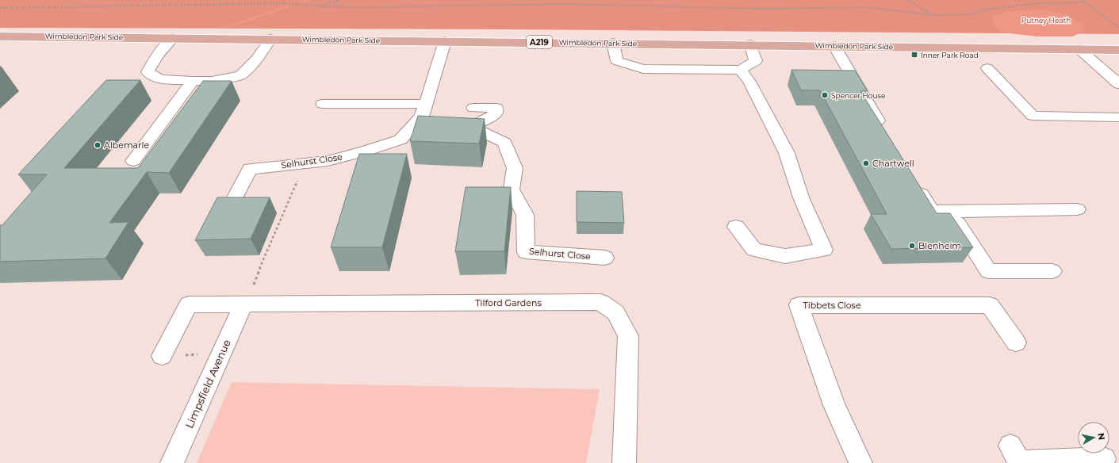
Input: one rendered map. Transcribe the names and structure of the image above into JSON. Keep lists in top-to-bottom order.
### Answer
{
  "streets": {
    "main road": ["Wimbledon Park Side", "A219"],
    "street": [
      "Selhurst Close",
      "Tilford Gardens",
      "Tibbets Close",
      "Limpsfield Avenue"
    ]
  },
  "crossings": [
    ["Wimbledon Park Side", "Selhurst Close"],
    ["Tilford Gardens", "Limpsfield Avenue"]
  ],
  "parks": ["Putney Heath"],
  "places": {
    "transit": ["Inner Park Road"],
    "other": [
      "Spencer House",
      "Albemarle",
      "Chartwell",
      "Blenheim"
    ]
  },
  "north": "right"
}
